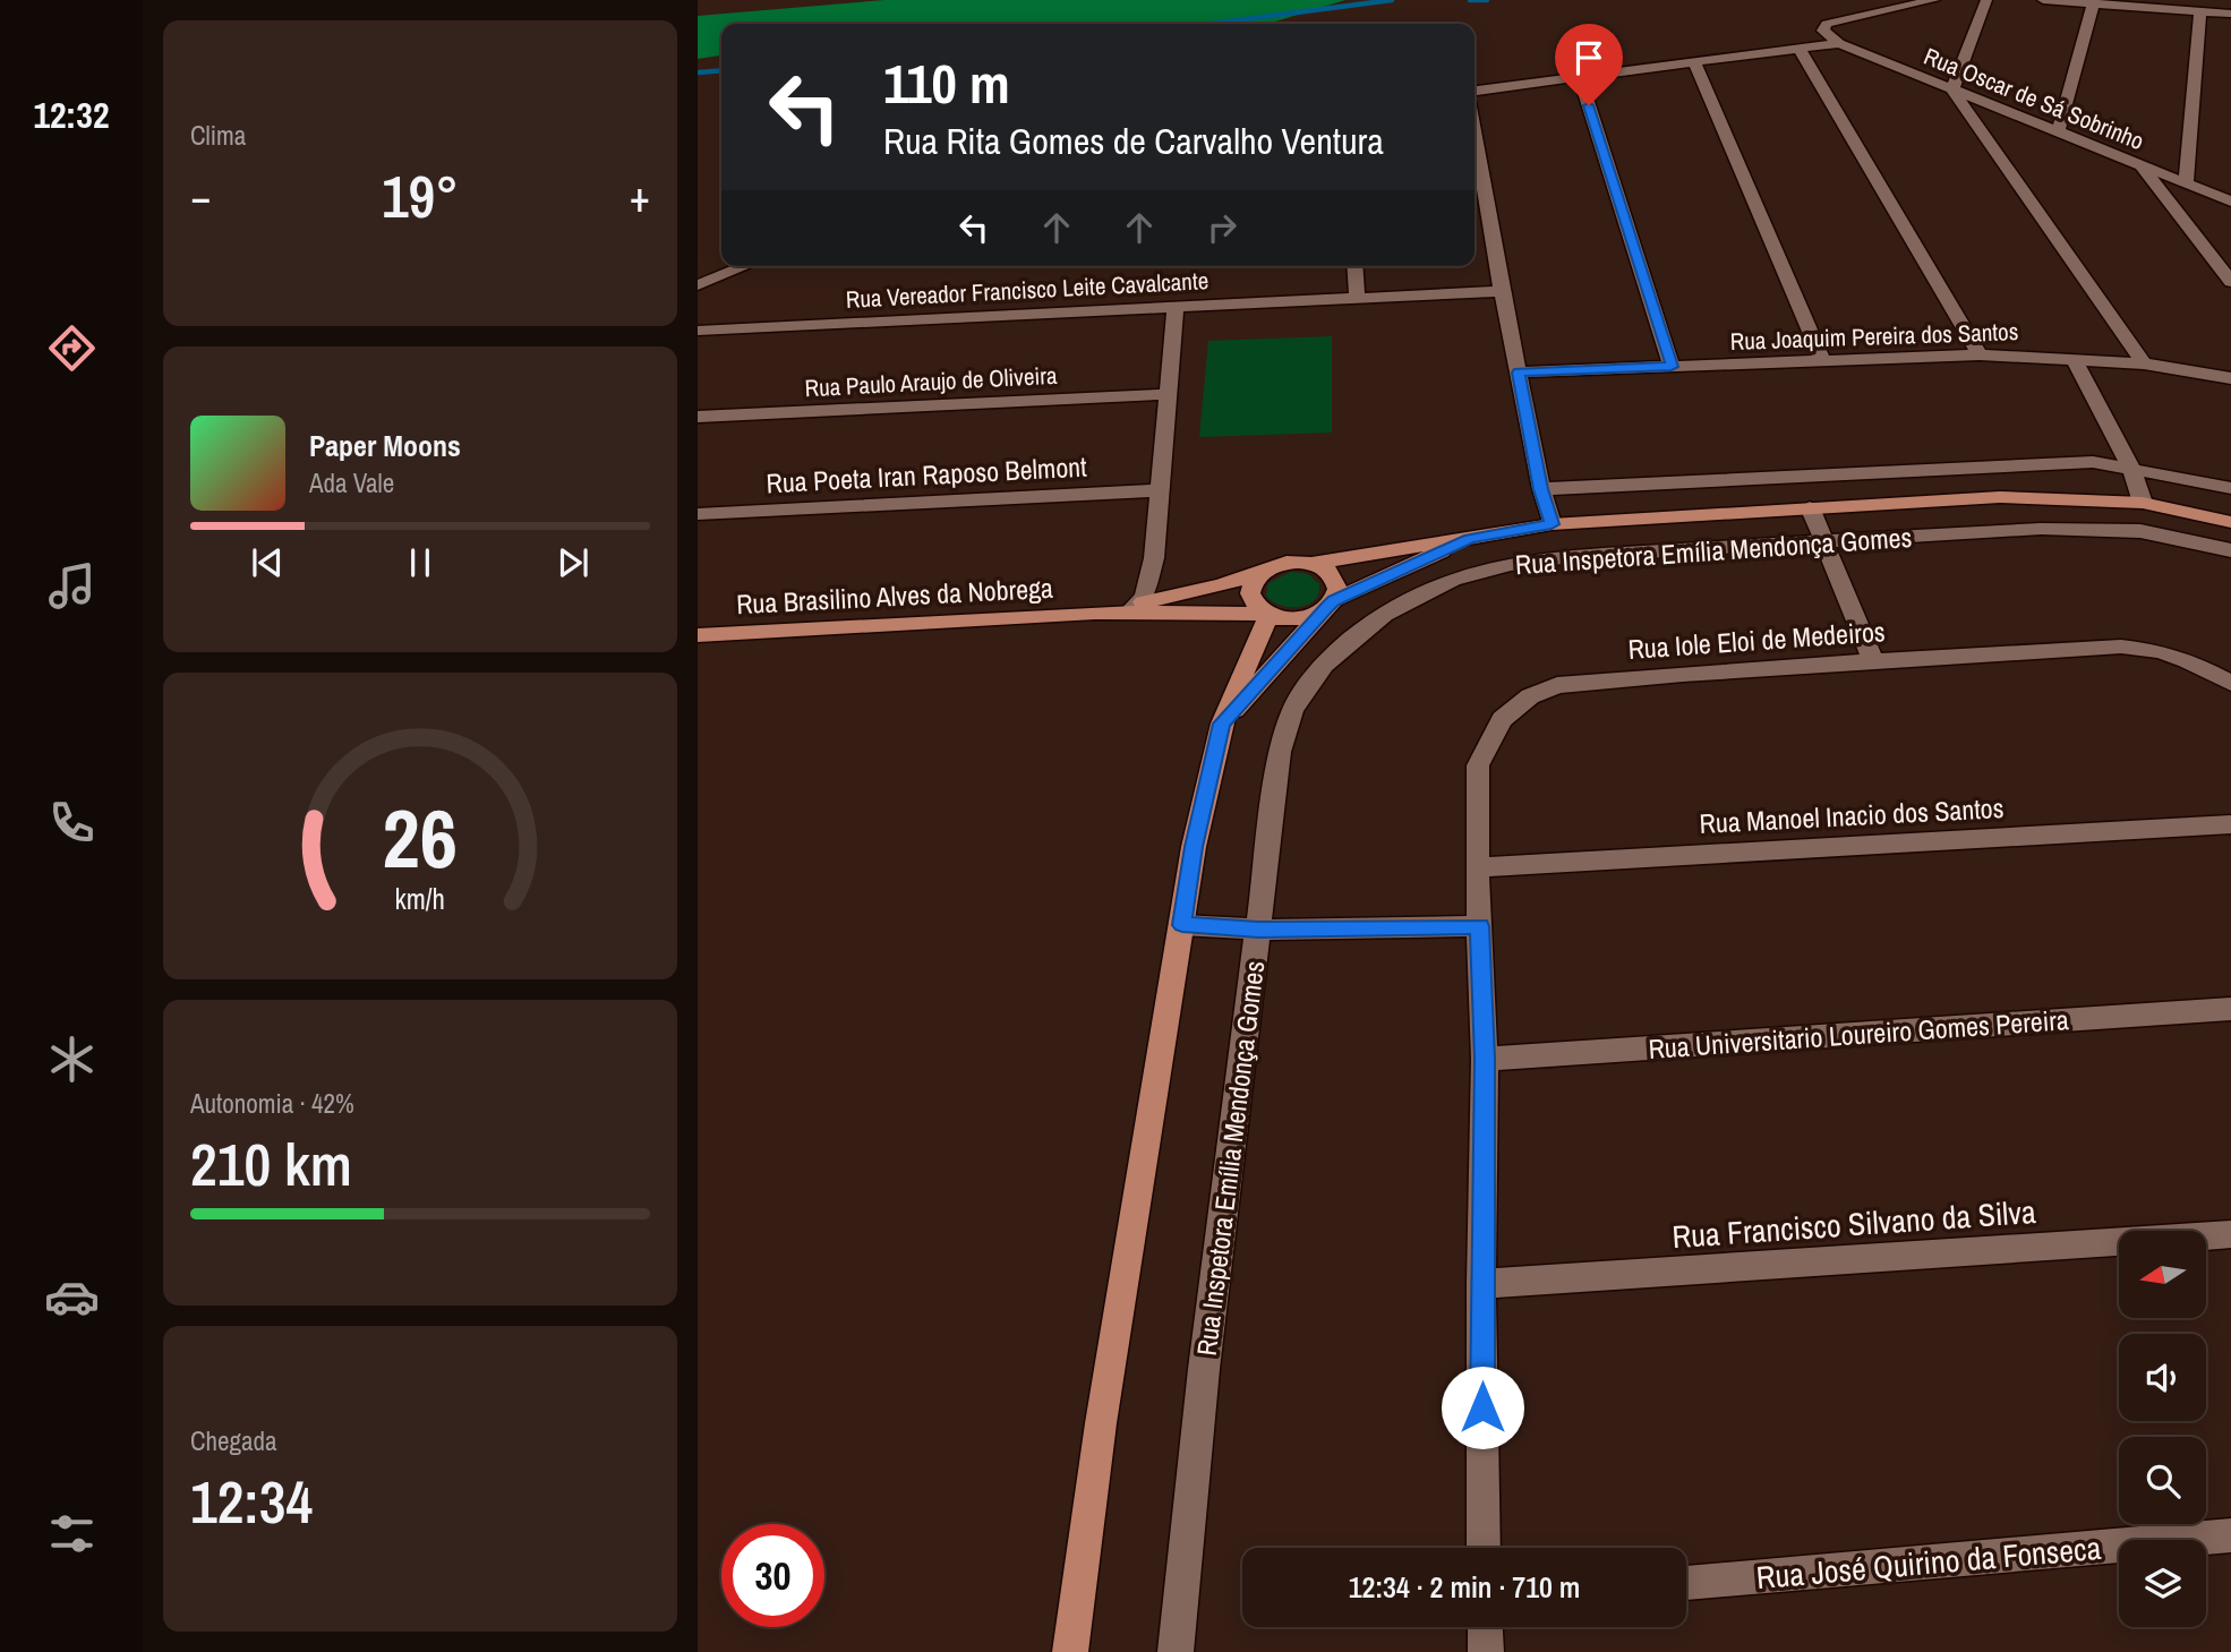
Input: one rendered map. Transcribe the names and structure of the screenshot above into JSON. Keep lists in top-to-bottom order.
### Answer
{
  "streets": {
    "main road": ["Rua Inspetora Emília Mendonça Gomes", "Rua Brasilino Alves da Nobrega"],
    "street": [
      "Rua Oscar de Sá Sobrinho",
      "Rua Vereador Francisco Leite Cavalcante",
      "Rua Joaquim Pereira dos Santos",
      "Rua Paulo Araujo de Oliveira",
      "Rua Poeta Iran Raposo Belmont",
      "Rua Iole Eloi de Medeiros",
      "Rua Manoel Inacio dos Santos",
      "Rua Universitario Loureiro Gomes Pereira",
      "Rua Francisco Silvano da Silva",
      "Rua José Quirino da Fonseca"
    ]
  },
  "crossings": [
    ["Rua Vereador Francisco Leite Cavalcante", "Rua Inspetora Emília Mendonça Gomes"],
    ["Rua Joaquim Pereira dos Santos", "Rua Inspetora Emília Mendonça Gomes"],
    ["Rua Inspetora Emília Mendonça Gomes", "Rua Brasilino Alves da Nobrega"],
    ["Rua Iole Eloi de Medeiros", "Rua Manoel Inacio dos Santos"],
    ["Rua Iole Eloi de Medeiros", "Rua Universitario Loureiro Gomes Pereira"],
    ["Rua Iole Eloi de Medeiros", "Rua Francisco Silvano da Silva"]
  ],
  "north": "left",
  "page": {
    "tabs": "12:32",
    "tile": [
      "Clima",
      ["Autonomia · 42%", "210 km"],
      ["Chegada", "12:34"]
    ],
    "turn": ["110 m", "Rua Rita Gomes de Carvalho Ventura"],
    "heat": ["−", "19°", "+"],
    "song": ["Paper Moons", "Ada Vale"],
    "limit": "30",
    "trip": "12:34 · 2 min · 710 m",
    "gauge": ["26", "km/h"]
  }
}
